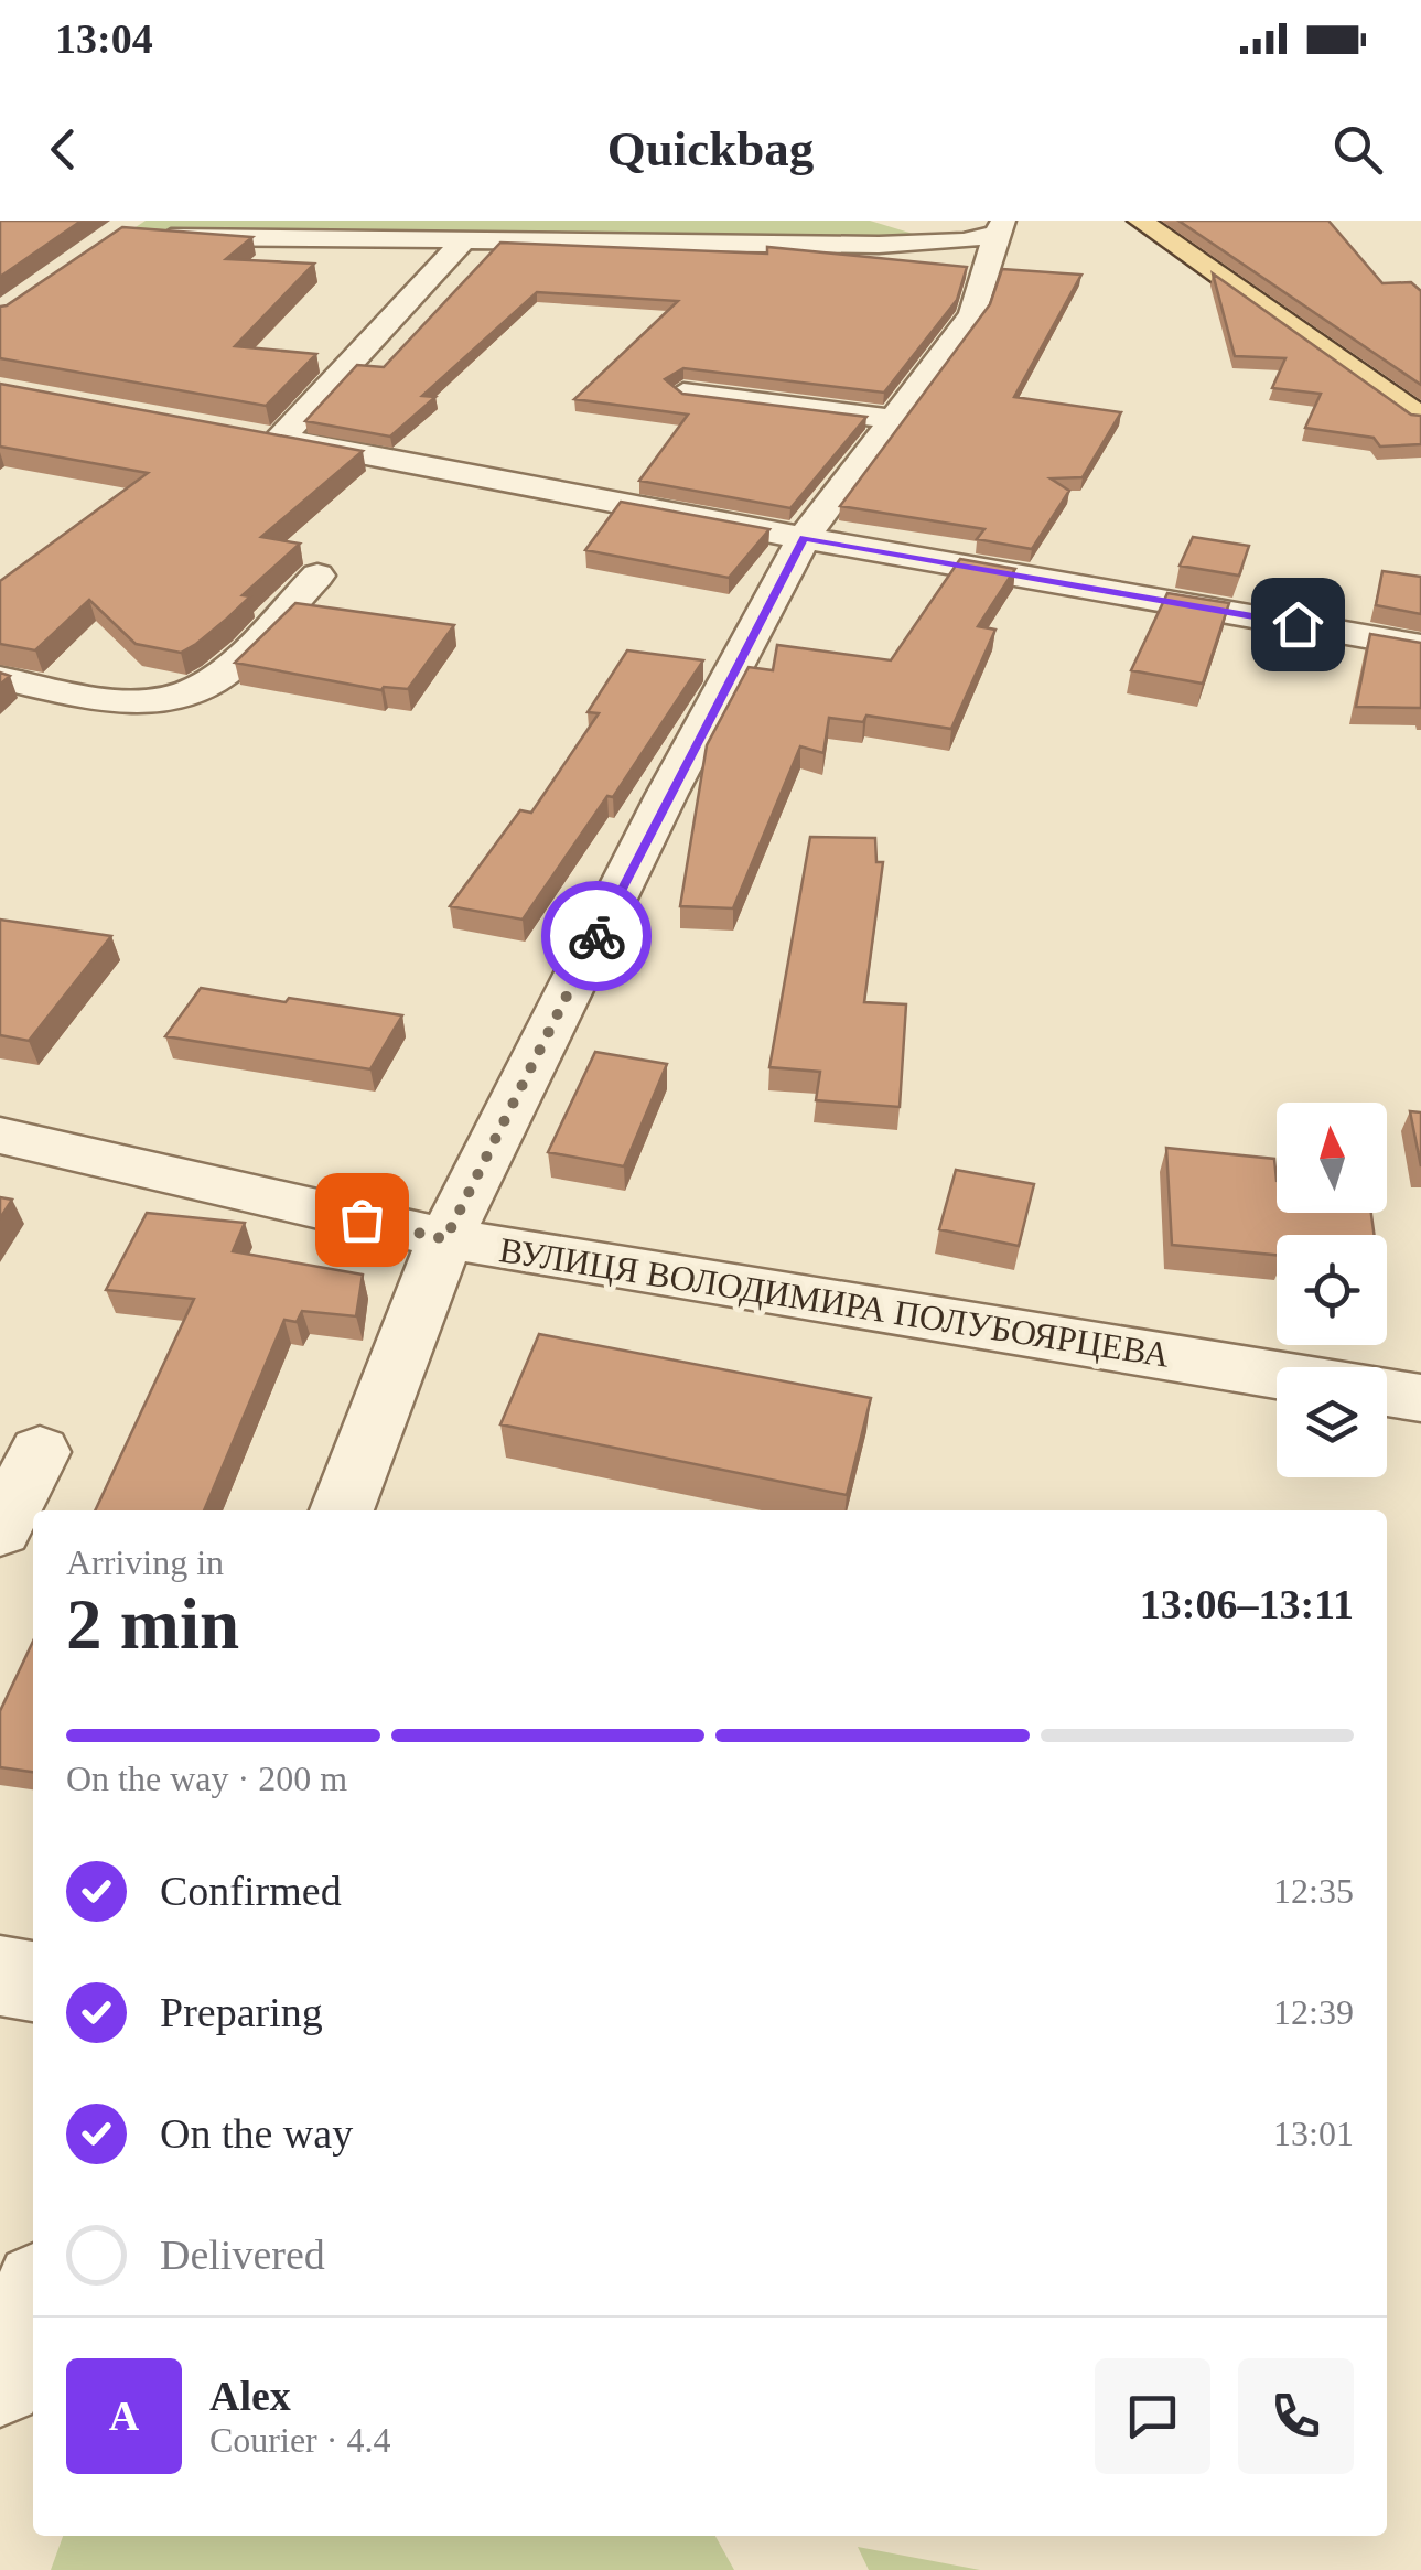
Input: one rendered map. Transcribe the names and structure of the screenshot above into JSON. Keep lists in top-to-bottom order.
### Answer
{
  "streets": {
    "street": ["ВУЛИЦЯ ВОЛОДИМИРА ПОЛУБОЯРЦЕВА"]
  },
  "north": "top",
  "page": {
    "status": "13:04",
    "header": "Quickbag",
    "heading": ["2 min", "Arriving in", "13:06–13:11"],
    "panel": ["Alex", "Courier · 4.4"],
    "bar": "On the way · 200 m",
    "list": [
      ["Confirmed", "12:35"],
      ["Preparing", "12:39"],
      ["On the way", "13:01"],
      "Delivered"
    ],
    "round": "A"
  }
}
